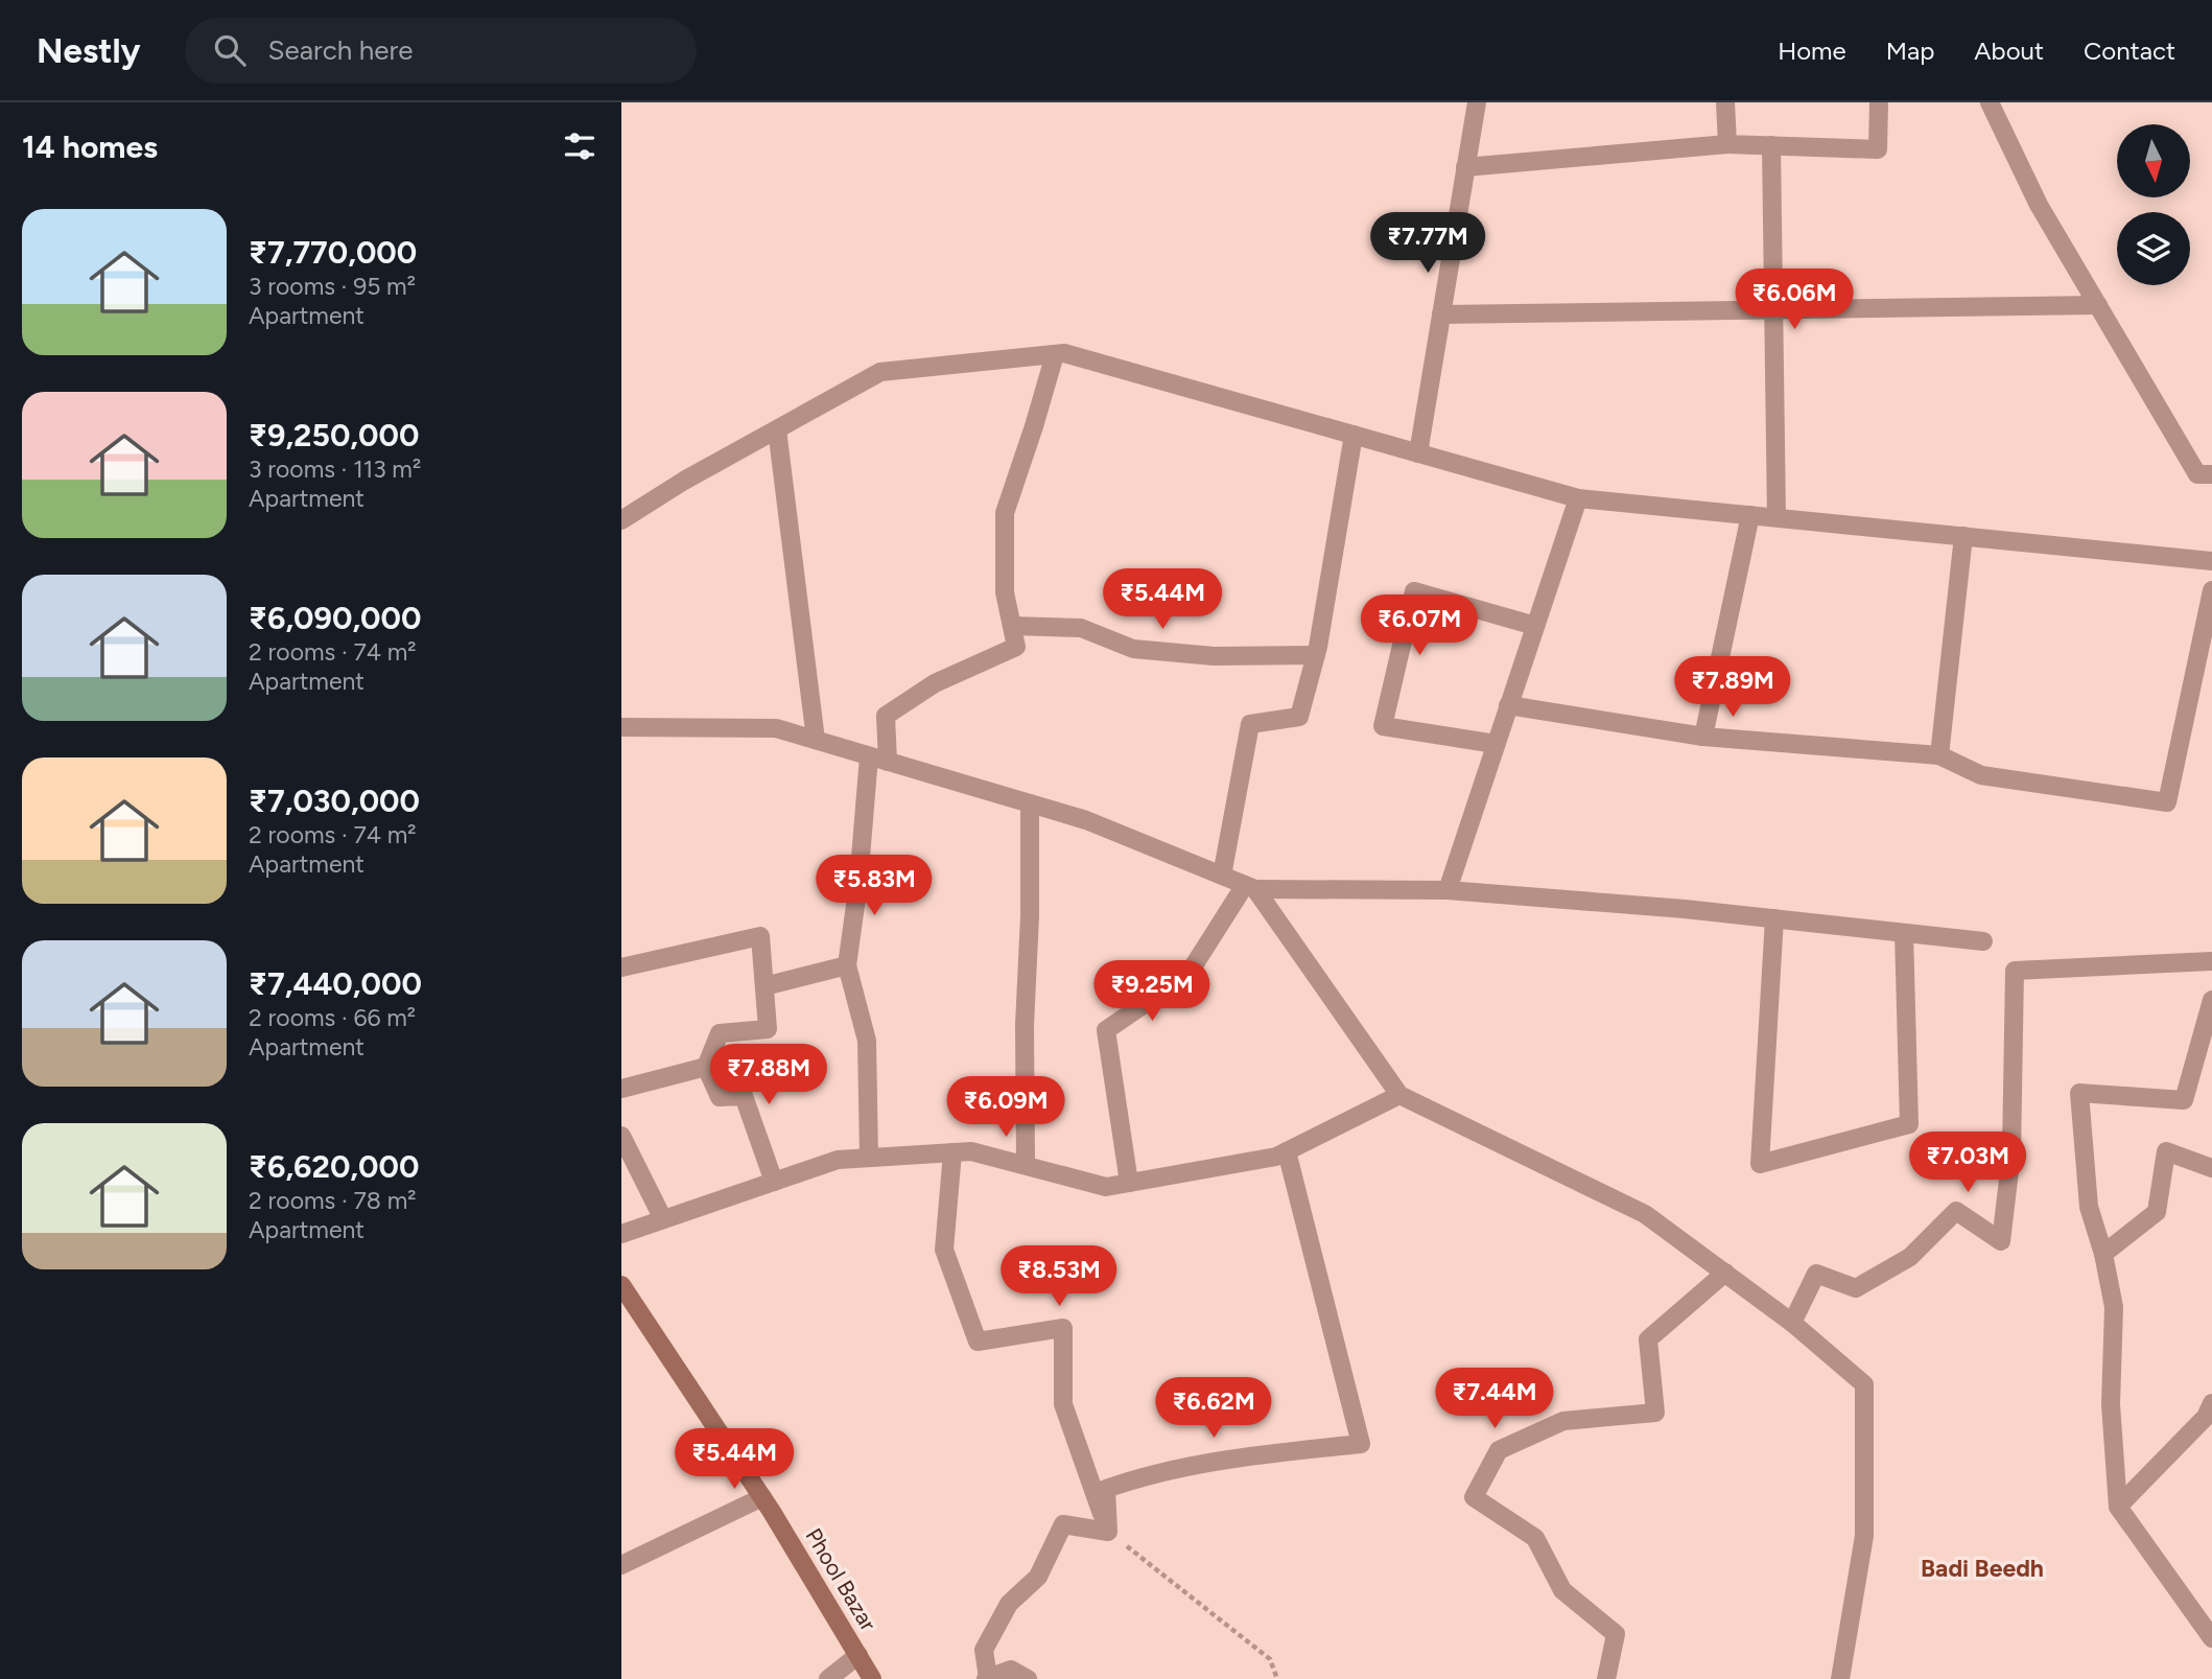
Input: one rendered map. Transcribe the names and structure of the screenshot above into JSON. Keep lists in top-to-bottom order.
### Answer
{
  "streets": {
    "street": ["Phool Bazar"]
  },
  "districts": ["Badi Beedh"],
  "north": "bottom",
  "page": {
    "header": "Nestly",
    "search": "Search here",
    "nav": [
      "Home",
      "Map",
      "About",
      "Contact"
    ],
    "heading": "14 homes",
    "list": [
      {
        "name": "₹7,770,000",
        "note": "3 rooms · 95 m² · Apartment"
      },
      {
        "name": "₹9,250,000",
        "note": "3 rooms · 113 m² · Apartment"
      },
      {
        "name": "₹6,090,000",
        "note": "2 rooms · 74 m² · Apartment"
      },
      {
        "name": "₹7,030,000",
        "note": "2 rooms · 74 m² · Apartment"
      },
      {
        "name": "₹7,440,000",
        "note": "2 rooms · 66 m² · Apartment"
      },
      {
        "name": "₹6,620,000",
        "note": "2 rooms · 78 m² · Apartment"
      }
    ],
    "price": [
      "₹7.77M",
      "₹6.06M",
      "₹5.44M",
      "₹6.07M",
      "₹7.89M",
      "₹5.83M",
      "₹9.25M",
      "₹7.88M",
      "₹6.09M",
      "₹7.03M",
      "₹8.53M",
      "₹7.44M",
      "₹6.62M",
      "₹5.44M"
    ]
  }
}
